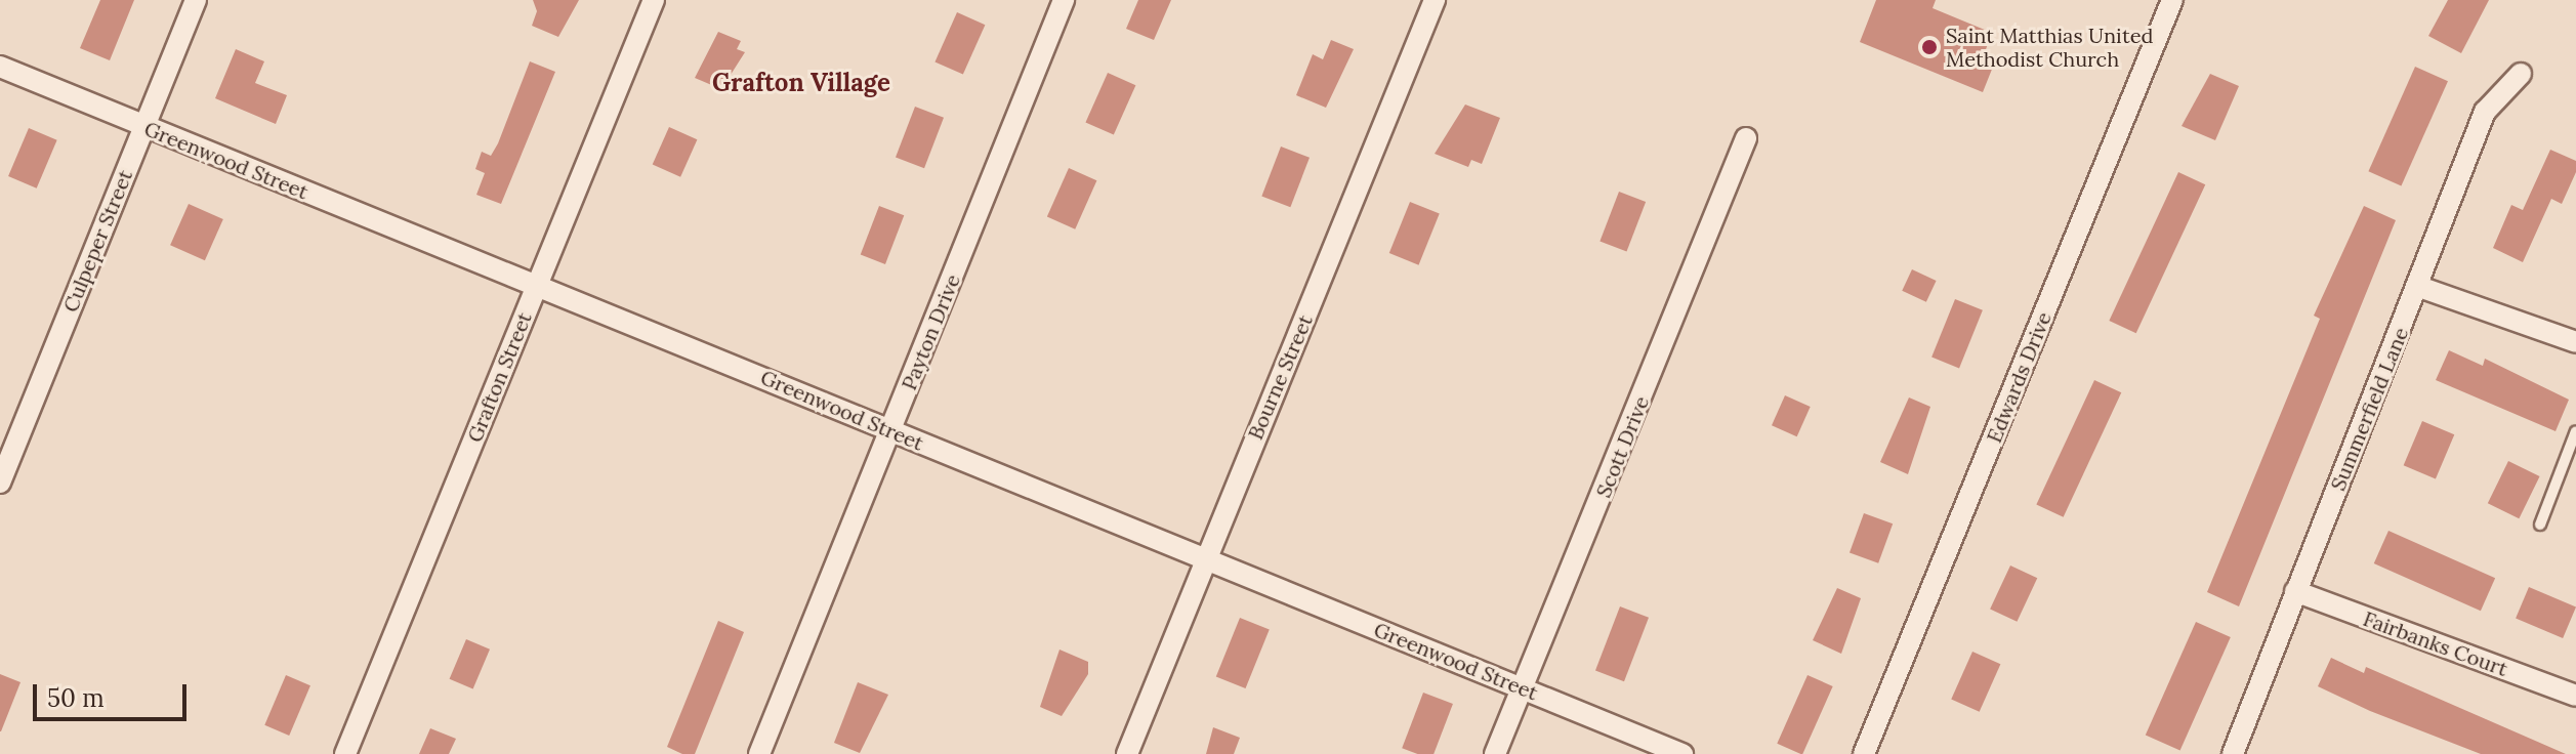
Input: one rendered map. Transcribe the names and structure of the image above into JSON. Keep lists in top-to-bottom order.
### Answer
{
  "streets": {
    "street": [
      "Greenwood Street",
      "Culpeper Street",
      "Payton Drive",
      "Grafton Street",
      "Bourne Street",
      "Edwards Drive",
      "Summerfield Lane",
      "Scott Drive",
      "Fairbanks Court"
    ]
  },
  "crossings": [
    ["Greenwood Street", "Culpeper Street"],
    ["Greenwood Street", "Payton Drive"],
    ["Greenwood Street", "Grafton Street"],
    ["Greenwood Street", "Bourne Street"],
    ["Greenwood Street", "Scott Drive"],
    ["Summerfield Lane", "Fairbanks Court"]
  ],
  "districts": ["Grafton Village"],
  "places": ["Saint Matthias United Methodist Church"],
  "scale_bar": "50 m"
}
